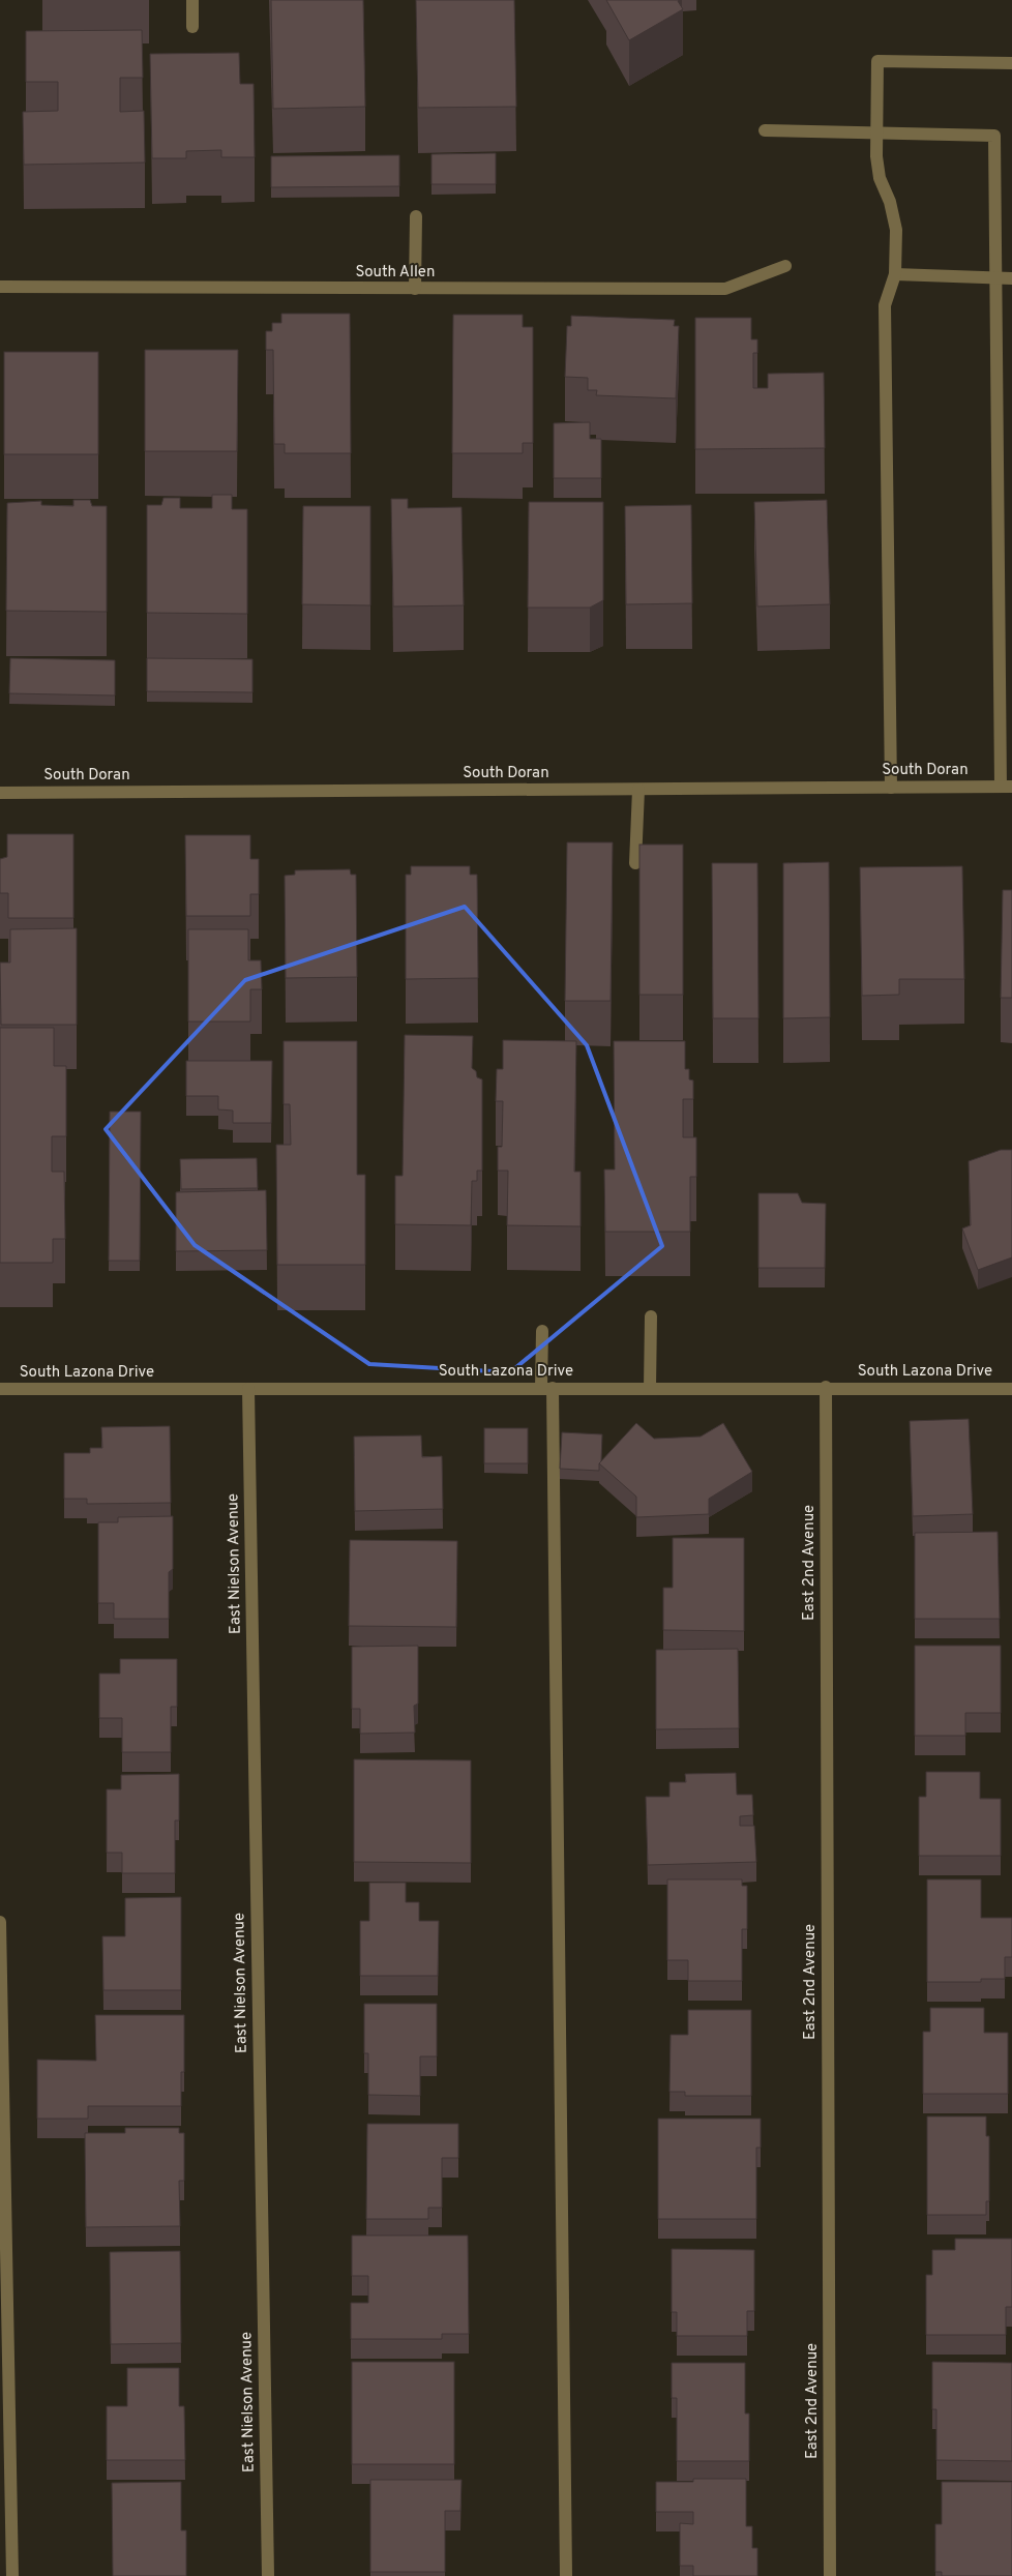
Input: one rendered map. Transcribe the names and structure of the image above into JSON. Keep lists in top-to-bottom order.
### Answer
{
  "streets": {
    "street": [
      "South Allen",
      "South Doran",
      "South Lazona Drive",
      "East 2nd Avenue",
      "East Nielson Avenue"
    ]
  },
  "crossings": [
    ["South Lazona Drive", "East 2nd Avenue"],
    ["South Lazona Drive", "East Nielson Avenue"]
  ]
}
